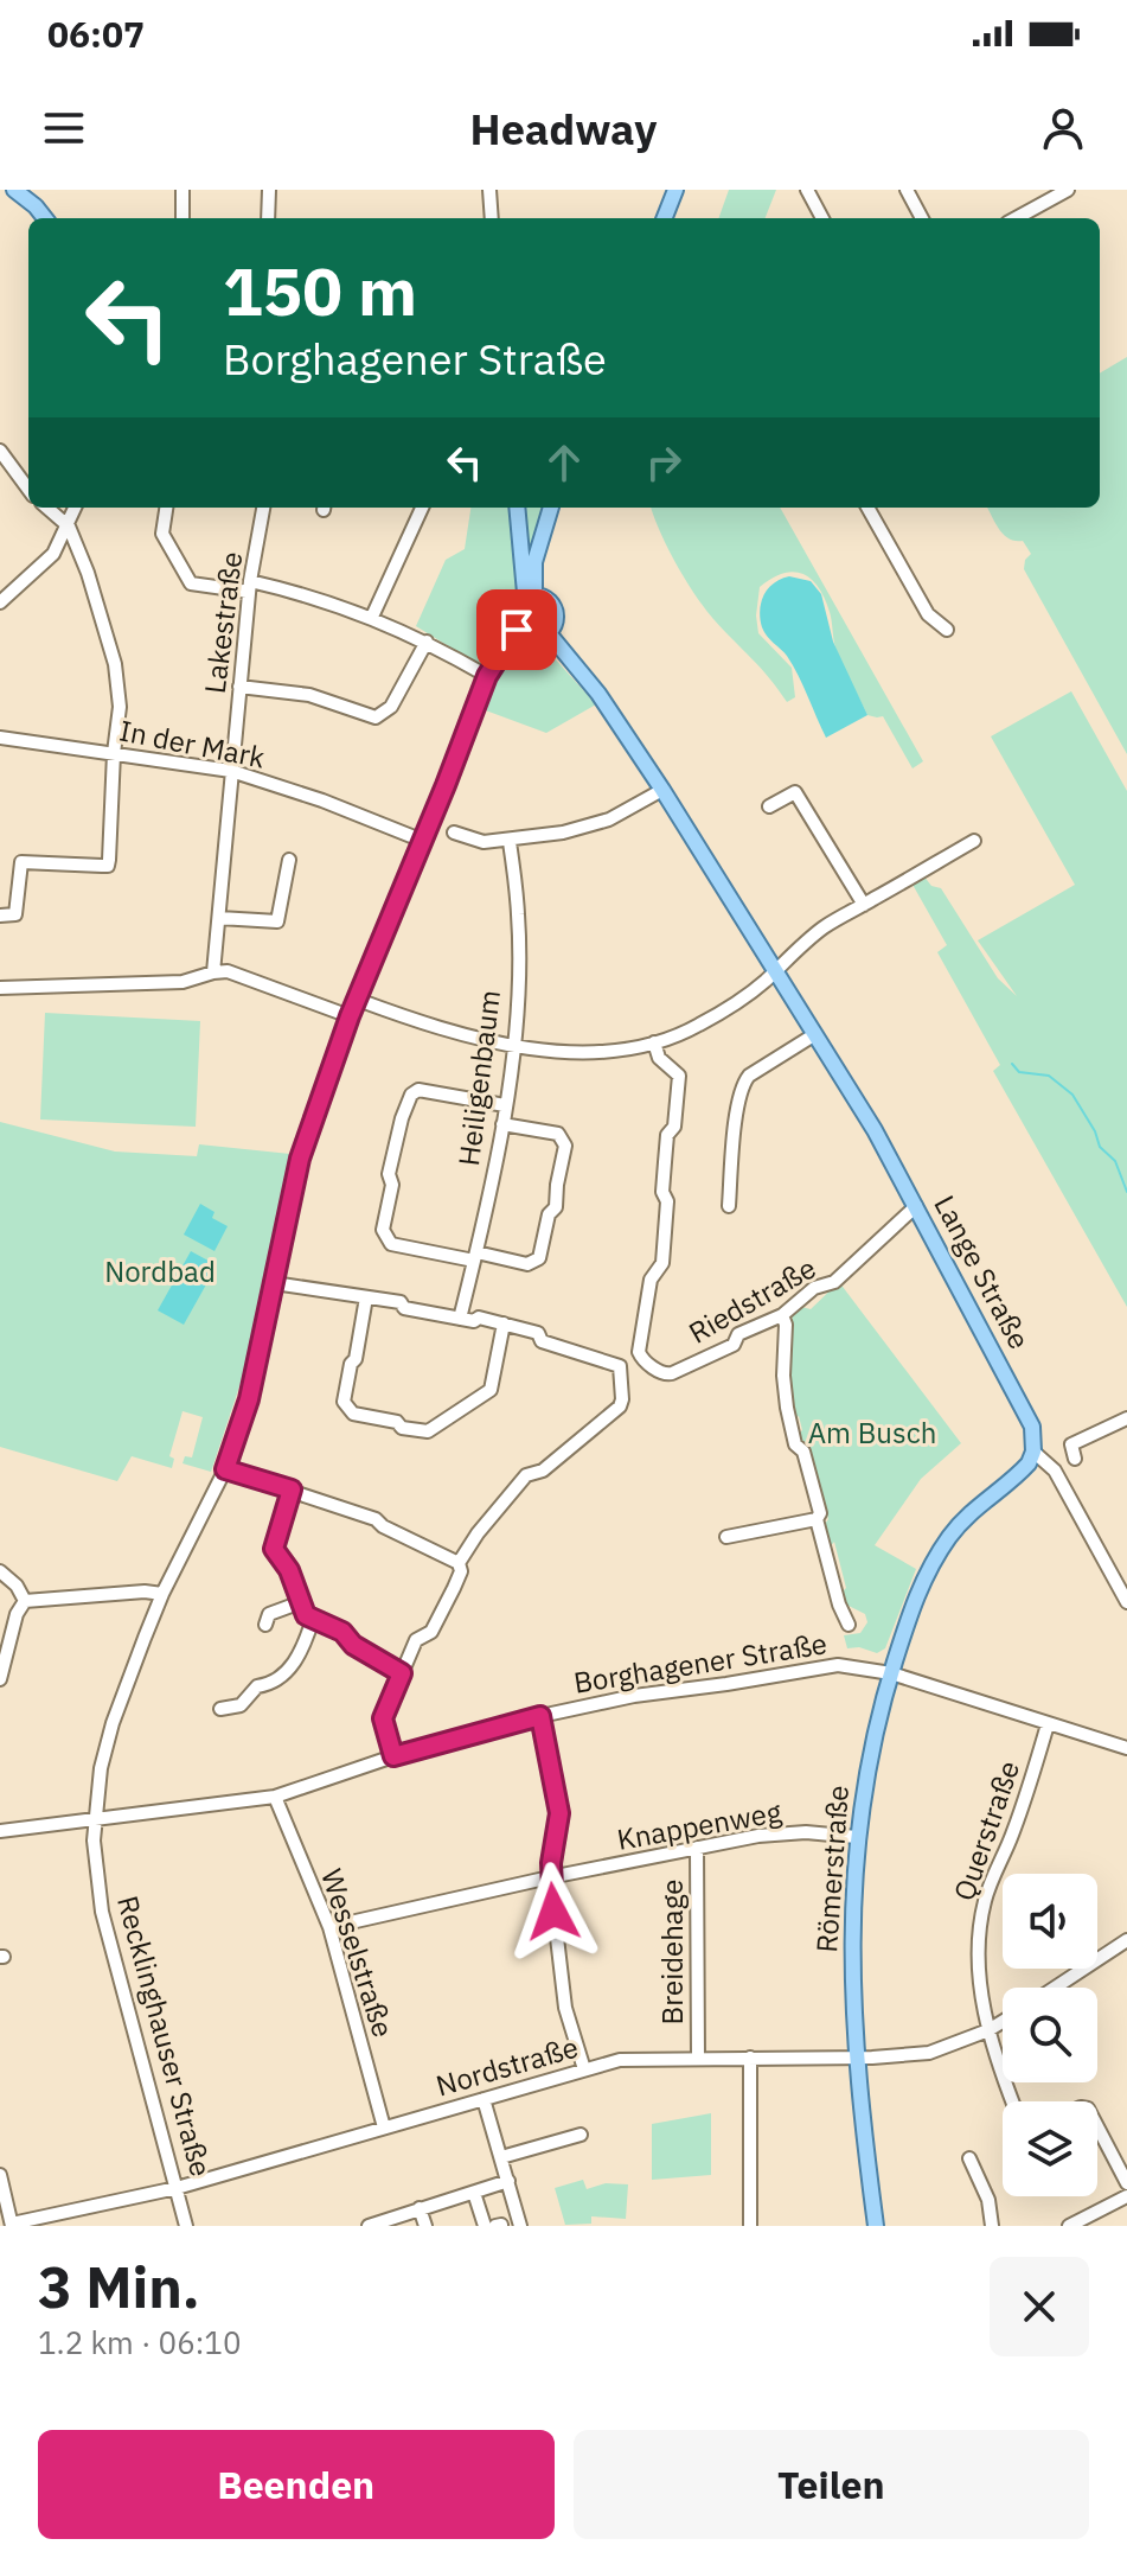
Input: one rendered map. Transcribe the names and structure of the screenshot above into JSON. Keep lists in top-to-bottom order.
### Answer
{
  "streets": {
    "main road": ["Lange Straße", "Römerstraße", "Recklinghauser Straße"],
    "street": [
      "Lakestraße",
      "In der Mark",
      "Heiligenbaum",
      "Riedstraße",
      "Borghagener Straße",
      "Knappenweg",
      "Querstraße",
      "Breidehage",
      "Wesselstraße",
      "Nordstraße"
    ]
  },
  "crossings": [
    ["Lakestraße", "In der Mark"],
    ["In der Mark", "Recklinghauser Straße"],
    ["Lange Straße", "Riedstraße"],
    ["Lange Straße", "Römerstraße"],
    ["Lange Straße", "Recklinghauser Straße"],
    ["Borghagener Straße", "Querstraße"],
    ["Borghagener Straße", "Römerstraße"],
    ["Borghagener Straße", "Wesselstraße"],
    ["Borghagener Straße", "Recklinghauser Straße"],
    ["Knappenweg", "Römerstraße"],
    ["Knappenweg", "Breidehage"],
    ["Knappenweg", "Wesselstraße"],
    ["Querstraße", "Nordstraße"],
    ["Römerstraße", "Nordstraße"],
    ["Breidehage", "Nordstraße"],
    ["Wesselstraße", "Nordstraße"],
    ["Recklinghauser Straße", "Nordstraße"]
  ],
  "parks": ["Nordbad", "Am Busch"],
  "page": {
    "status": "06:07",
    "header": "Headway",
    "turn": ["150 m", "Borghagener Straße"],
    "heading": ["3 Min.", "1.2 km · 06:10"],
    "buttons": ["Beenden", "Teilen"]
  }
}
